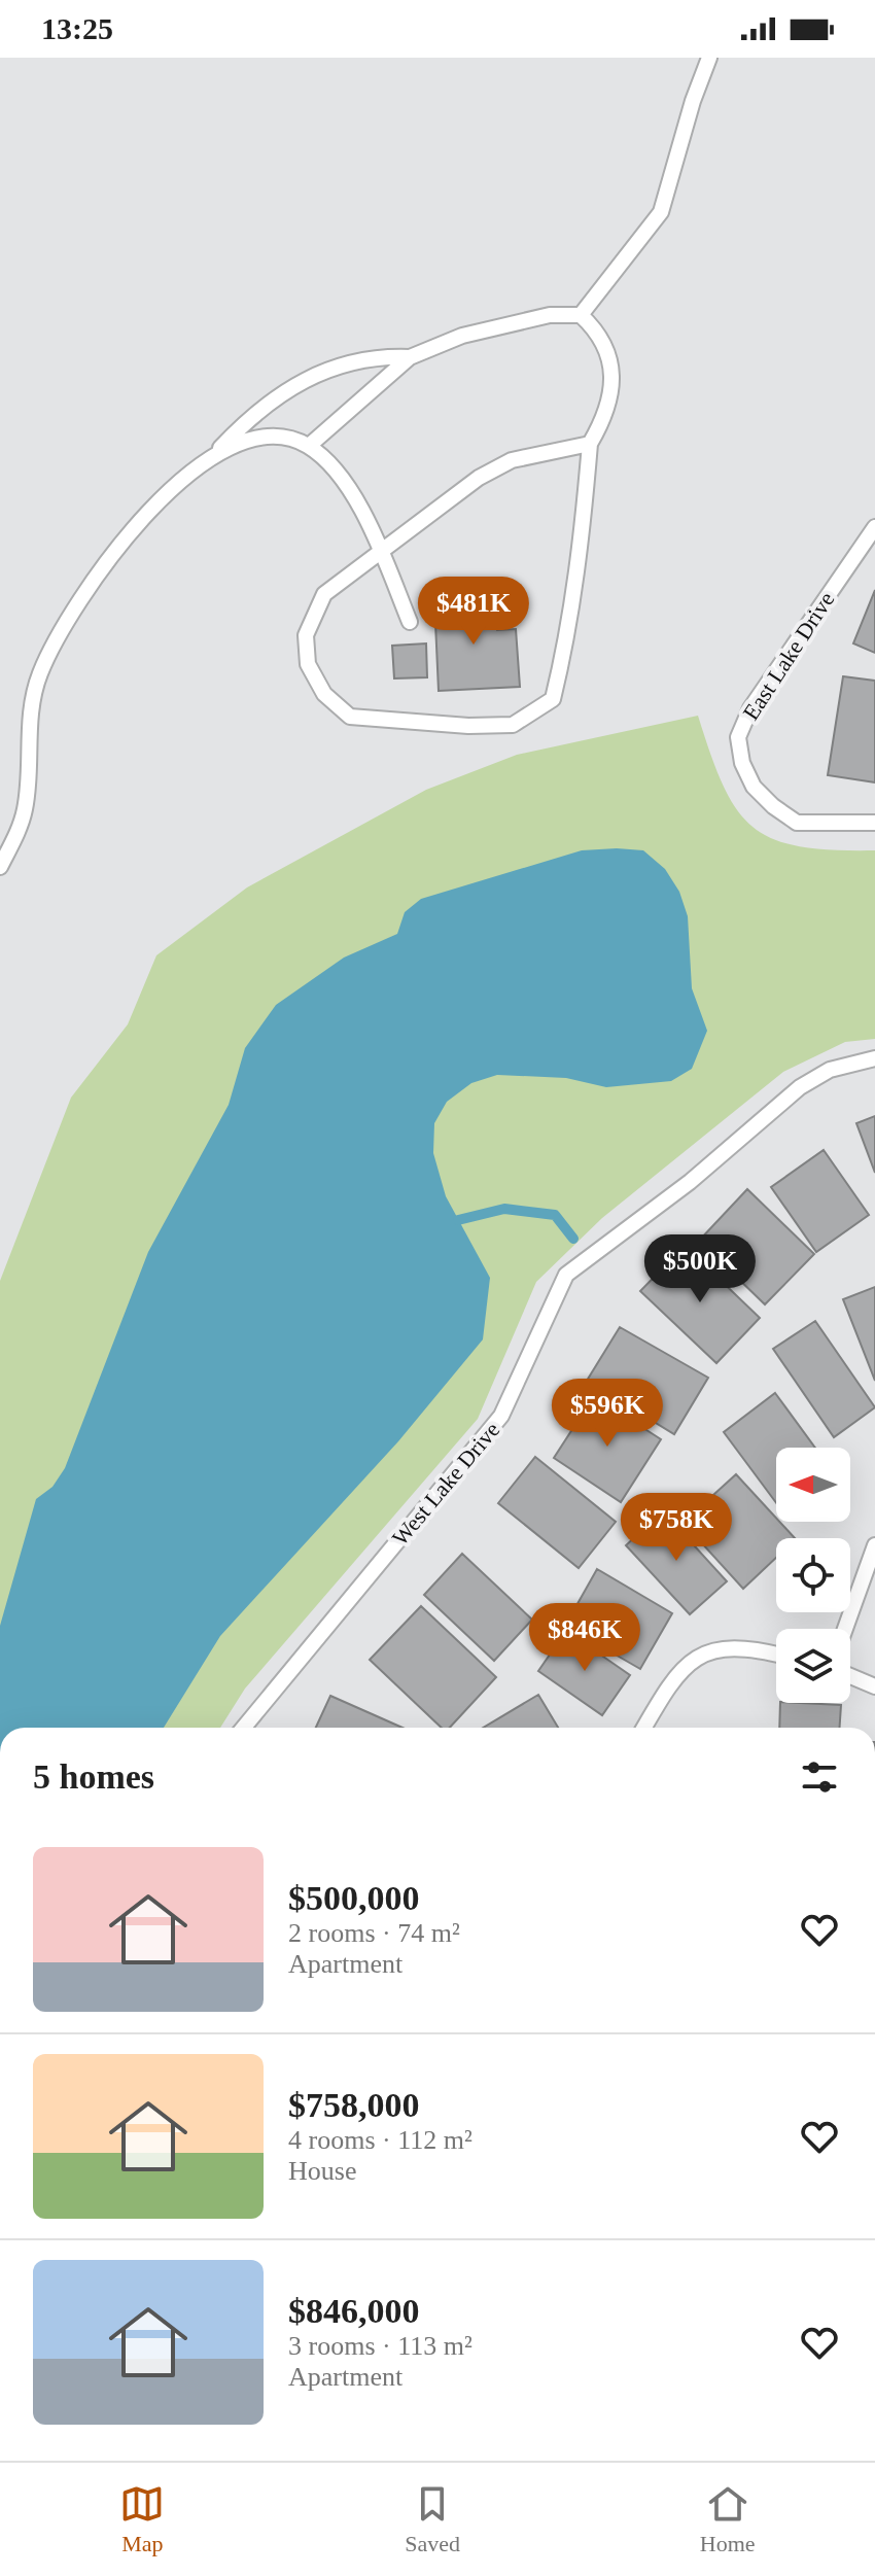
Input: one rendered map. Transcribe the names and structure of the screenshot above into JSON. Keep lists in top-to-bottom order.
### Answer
{
  "streets": {
    "lane": ["East Lake Drive", "West Lake Drive"]
  },
  "north": "left",
  "page": {
    "status": "13:25",
    "price": [
      "$481K",
      "$500K",
      "$596K",
      "$758K",
      "$846K"
    ],
    "heading": "5 homes",
    "list": [
      {
        "name": "$500,000",
        "note": "2 rooms · 74 m² · Apartment"
      },
      {
        "name": "$758,000",
        "note": "4 rooms · 112 m² · House"
      },
      {
        "name": "$846,000",
        "note": "3 rooms · 113 m² · Apartment"
      }
    ],
    "tabs": ["Map", "Saved", "Home"]
  }
}
